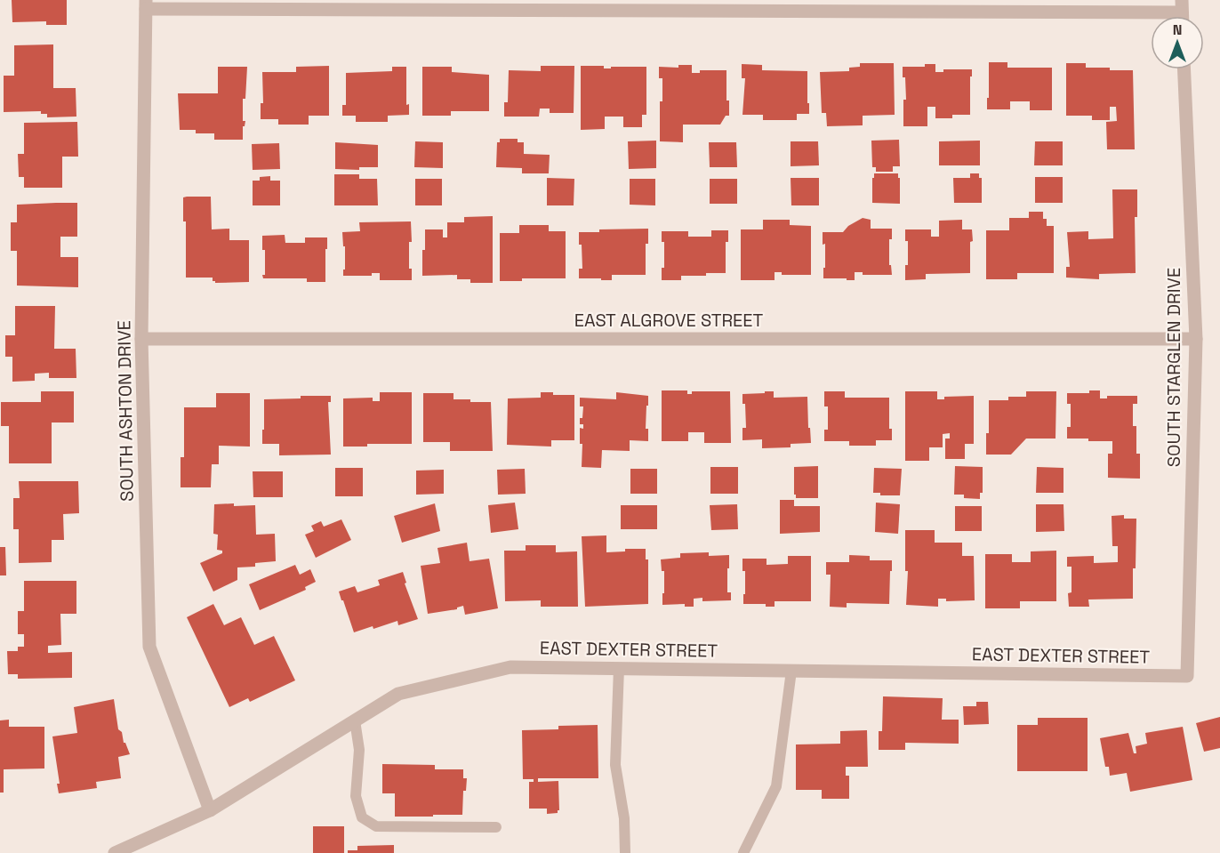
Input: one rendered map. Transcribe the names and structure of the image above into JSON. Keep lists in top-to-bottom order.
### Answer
{
  "streets": {
    "street": [
      "EAST ALGROVE STREET",
      "SOUTH STARGLEN DRIVE",
      "SOUTH ASHTON DRIVE",
      "EAST DEXTER STREET"
    ]
  },
  "crossings": [
    ["EAST ALGROVE STREET", "SOUTH STARGLEN DRIVE"],
    ["EAST ALGROVE STREET", "SOUTH ASHTON DRIVE"],
    ["SOUTH STARGLEN DRIVE", "EAST DEXTER STREET"],
    ["SOUTH ASHTON DRIVE", "EAST DEXTER STREET"]
  ],
  "north": "top"
}
